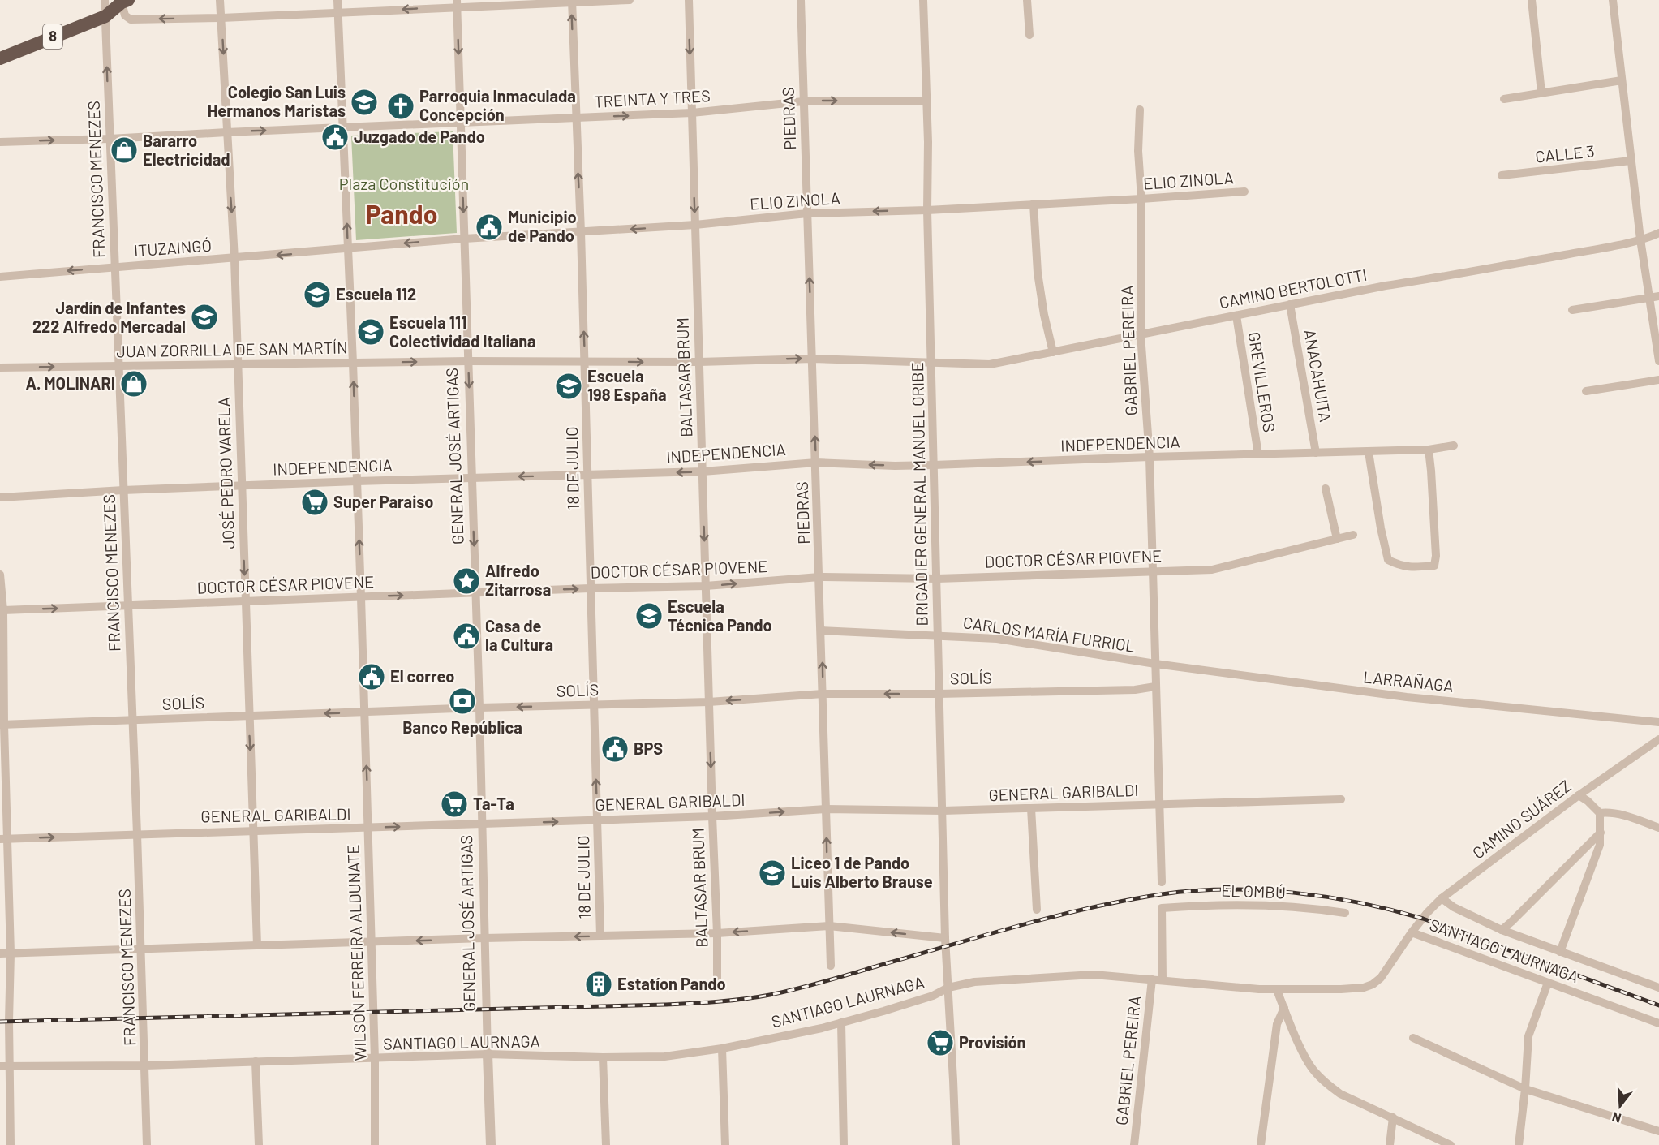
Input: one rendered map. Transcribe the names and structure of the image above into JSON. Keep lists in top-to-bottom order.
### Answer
{
  "streets": {
    "highway": ["8"],
    "street": [
      "TREINTA Y TRES",
      "PIEDRAS",
      "CALLE 3",
      "FRANCISCO MENEZES",
      "ELIO ZINOLA",
      "ITUZAINGÓ",
      "CAMINO BERTOLOTTI",
      "JUAN ZORRILLA DE SAN MARTÍN",
      "GABRIEL PEREIRA",
      "ANACAHUITA",
      "BALTASAR BRUM",
      "GREVILLEROS",
      "INDEPENDENCIA",
      "GENERAL JOSÉ ARTIGAS",
      "18 DE JULIO",
      "JOSÉ PEDRO VARELA",
      "BRIGADIER GENERAL MANUEL ORIBE",
      "DOCTOR CÉSAR PIOVENE",
      "CARLOS MARÍA FURRIOL",
      "SOLÍS",
      "LARRAÑAGA",
      "GENERAL GARIBALDI",
      "CAMINO SUÁREZ",
      "EL OMBÚ",
      "SANTIAGO LAURNAGA",
      "WILSON FERREIRA ALDUNATE"
    ]
  },
  "crossings": [
    ["8", "FRANCISCO MENEZES"],
    ["TREINTA Y TRES", "PIEDRAS"],
    ["TREINTA Y TRES", "FRANCISCO MENEZES"],
    ["TREINTA Y TRES", "BALTASAR BRUM"],
    ["TREINTA Y TRES", "GENERAL JOSÉ ARTIGAS"],
    ["TREINTA Y TRES", "18 DE JULIO"],
    ["TREINTA Y TRES", "JOSÉ PEDRO VARELA"],
    ["TREINTA Y TRES", "BRIGADIER GENERAL MANUEL ORIBE"],
    ["TREINTA Y TRES", "WILSON FERREIRA ALDUNATE"],
    ["PIEDRAS", "ELIO ZINOLA"],
    ["PIEDRAS", "JUAN ZORRILLA DE SAN MARTÍN"],
    ["PIEDRAS", "INDEPENDENCIA"],
    ["PIEDRAS", "DOCTOR CÉSAR PIOVENE"],
    ["PIEDRAS", "CARLOS MARÍA FURRIOL"],
    ["PIEDRAS", "SOLÍS"],
    ["PIEDRAS", "GENERAL GARIBALDI"],
    ["FRANCISCO MENEZES", "ITUZAINGÓ"],
    ["FRANCISCO MENEZES", "JUAN ZORRILLA DE SAN MARTÍN"],
    ["FRANCISCO MENEZES", "INDEPENDENCIA"],
    ["FRANCISCO MENEZES", "DOCTOR CÉSAR PIOVENE"],
    ["FRANCISCO MENEZES", "SOLÍS"],
    ["FRANCISCO MENEZES", "GENERAL GARIBALDI"],
    ["FRANCISCO MENEZES", "SANTIAGO LAURNAGA"],
    ["ELIO ZINOLA", "ITUZAINGÓ"],
    ["ELIO ZINOLA", "GABRIEL PEREIRA"],
    ["ELIO ZINOLA", "BALTASAR BRUM"],
    ["ELIO ZINOLA", "GENERAL JOSÉ ARTIGAS"],
    ["ELIO ZINOLA", "18 DE JULIO"],
    ["ELIO ZINOLA", "BRIGADIER GENERAL MANUEL ORIBE"],
    ["ELIO ZINOLA", "WILSON FERREIRA ALDUNATE"],
    ["ITUZAINGÓ", "JOSÉ PEDRO VARELA"],
    ["ITUZAINGÓ", "WILSON FERREIRA ALDUNATE"],
    ["CAMINO BERTOLOTTI", "JUAN ZORRILLA DE SAN MARTÍN"],
    ["CAMINO BERTOLOTTI", "GABRIEL PEREIRA"],
    ["CAMINO BERTOLOTTI", "ANACAHUITA"],
    ["CAMINO BERTOLOTTI", "GREVILLEROS"],
    ["CAMINO BERTOLOTTI", "BRIGADIER GENERAL MANUEL ORIBE"],
    ["JUAN ZORRILLA DE SAN MARTÍN", "BALTASAR BRUM"],
    ["JUAN ZORRILLA DE SAN MARTÍN", "GENERAL JOSÉ ARTIGAS"],
    ["JUAN ZORRILLA DE SAN MARTÍN", "18 DE JULIO"],
    ["JUAN ZORRILLA DE SAN MARTÍN", "JOSÉ PEDRO VARELA"],
    ["JUAN ZORRILLA DE SAN MARTÍN", "BRIGADIER GENERAL MANUEL ORIBE"],
    ["JUAN ZORRILLA DE SAN MARTÍN", "WILSON FERREIRA ALDUNATE"],
    ["GABRIEL PEREIRA", "INDEPENDENCIA"],
    ["GABRIEL PEREIRA", "DOCTOR CÉSAR PIOVENE"],
    ["GABRIEL PEREIRA", "CARLOS MARÍA FURRIOL"],
    ["GABRIEL PEREIRA", "SOLÍS"],
    ["GABRIEL PEREIRA", "LARRAÑAGA"],
    ["GABRIEL PEREIRA", "GENERAL GARIBALDI"],
    ["GABRIEL PEREIRA", "SANTIAGO LAURNAGA"],
    ["ANACAHUITA", "INDEPENDENCIA"],
    ["BALTASAR BRUM", "INDEPENDENCIA"],
    ["BALTASAR BRUM", "DOCTOR CÉSAR PIOVENE"],
    ["BALTASAR BRUM", "SOLÍS"],
    ["BALTASAR BRUM", "GENERAL GARIBALDI"],
    ["GREVILLEROS", "INDEPENDENCIA"],
    ["INDEPENDENCIA", "GENERAL JOSÉ ARTIGAS"],
    ["INDEPENDENCIA", "18 DE JULIO"],
    ["INDEPENDENCIA", "JOSÉ PEDRO VARELA"],
    ["INDEPENDENCIA", "BRIGADIER GENERAL MANUEL ORIBE"],
    ["INDEPENDENCIA", "WILSON FERREIRA ALDUNATE"],
    ["GENERAL JOSÉ ARTIGAS", "DOCTOR CÉSAR PIOVENE"],
    ["GENERAL JOSÉ ARTIGAS", "SOLÍS"],
    ["GENERAL JOSÉ ARTIGAS", "GENERAL GARIBALDI"],
    ["GENERAL JOSÉ ARTIGAS", "SANTIAGO LAURNAGA"],
    ["18 DE JULIO", "DOCTOR CÉSAR PIOVENE"],
    ["18 DE JULIO", "SOLÍS"],
    ["18 DE JULIO", "GENERAL GARIBALDI"],
    ["JOSÉ PEDRO VARELA", "DOCTOR CÉSAR PIOVENE"],
    ["JOSÉ PEDRO VARELA", "SOLÍS"],
    ["JOSÉ PEDRO VARELA", "GENERAL GARIBALDI"],
    ["BRIGADIER GENERAL MANUEL ORIBE", "DOCTOR CÉSAR PIOVENE"],
    ["BRIGADIER GENERAL MANUEL ORIBE", "CARLOS MARÍA FURRIOL"],
    ["BRIGADIER GENERAL MANUEL ORIBE", "SOLÍS"],
    ["BRIGADIER GENERAL MANUEL ORIBE", "GENERAL GARIBALDI"],
    ["BRIGADIER GENERAL MANUEL ORIBE", "SANTIAGO LAURNAGA"],
    ["DOCTOR CÉSAR PIOVENE", "WILSON FERREIRA ALDUNATE"],
    ["CARLOS MARÍA FURRIOL", "LARRAÑAGA"],
    ["SOLÍS", "WILSON FERREIRA ALDUNATE"],
    ["GENERAL GARIBALDI", "WILSON FERREIRA ALDUNATE"],
    ["CAMINO SUÁREZ", "SANTIAGO LAURNAGA"],
    ["EL OMBÚ", "SANTIAGO LAURNAGA"],
    ["SANTIAGO LAURNAGA", "WILSON FERREIRA ALDUNATE"]
  ],
  "one_way": [
    "TREINTA Y TRES",
    "PIEDRAS",
    "ELIO ZINOLA",
    "ITUZAINGÓ",
    "JUAN ZORRILLA DE SAN MARTÍN",
    "BALTASAR BRUM",
    "INDEPENDENCIA",
    "GENERAL JOSÉ ARTIGAS",
    "18 DE JULIO",
    "JOSÉ PEDRO VARELA",
    "SOLÍS",
    "GENERAL GARIBALDI",
    "WILSON FERREIRA ALDUNATE"
  ],
  "districts": ["Pando"],
  "parks": ["Plaza Constitución"],
  "places": {
    "school or university": [
      "Colegio San Luis Hermanos Maristas",
      "Escuela 112",
      "Jardín de Infantes 222 Alfredo Mercadal",
      "Escuela 111 Colectividad Italiana",
      "Escuela 198 España",
      "Escuela Técnica Pando",
      "Liceo 1 de Pando Luis Alberto Brause"
    ],
    "church": ["Parroquia Inmaculada Concepción"],
    "public building": [
      "Juzgado de Pando",
      "Municipio de Pando",
      "Casa de la Cultura",
      "El correo",
      "BPS"
    ],
    "shop": ["Bararro Electricidad", "A. MOLINARI"],
    "supermarket": ["Super Paraiso", "Ta-Ta", "Provisión"],
    "place": ["Alfredo Zitarrosa"],
    "bank": ["Banco República"],
    "building": ["Estatíon Pando"]
  },
  "north": "bottom"
}
